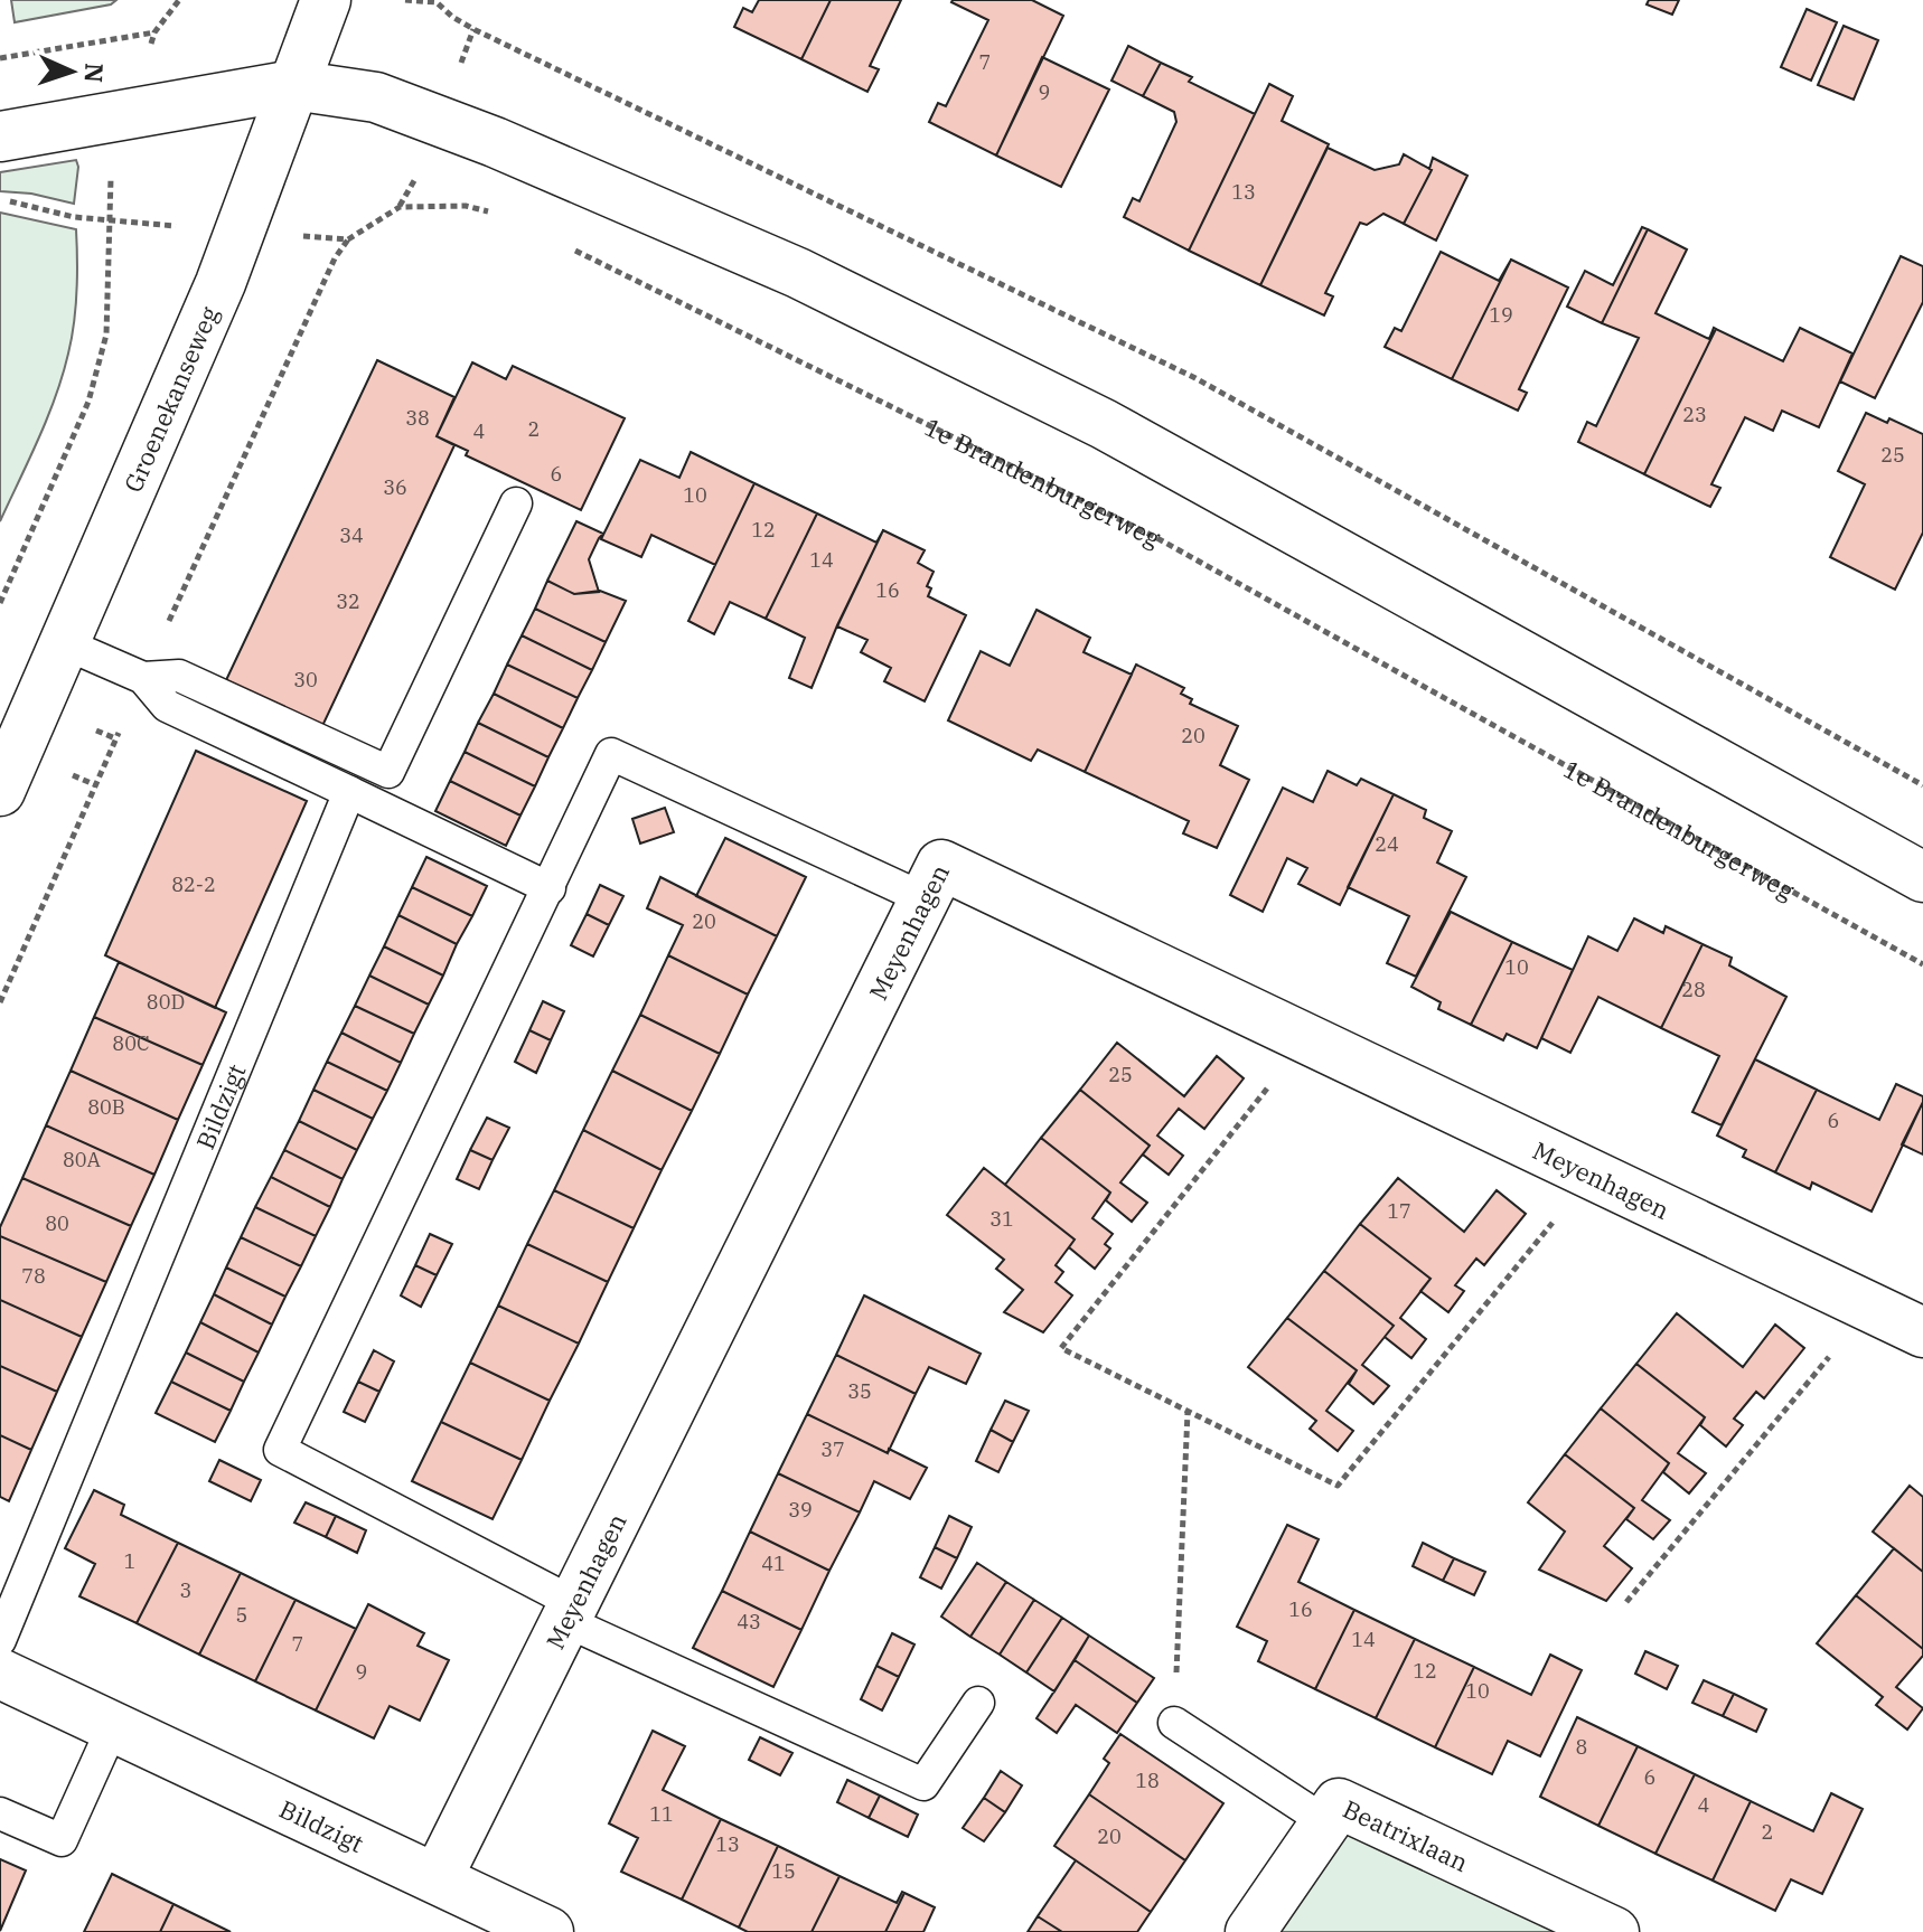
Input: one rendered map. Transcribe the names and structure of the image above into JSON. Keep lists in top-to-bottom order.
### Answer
{
  "streets": {
    "street": [
      "Groenekanseweg",
      "Meyenhagen",
      "Bildzigt",
      "Beatrixlaan"
    ],
    "path": ["1e Brandenburgerweg"]
  },
  "crossings": [
    ["Meyenhagen", "Bildzigt"]
  ],
  "house_numbers": [
    "7",
    "9",
    "13",
    "19",
    "23",
    "38",
    "2",
    "4",
    "25",
    "6",
    "36",
    "10",
    "12",
    "34",
    "14",
    "16",
    "32",
    "30",
    "20",
    "24",
    "82-2",
    "20",
    "10",
    "28",
    "80D",
    "80C",
    "25",
    "80B",
    "6",
    "80A",
    "17",
    "31",
    "80",
    "78",
    "35",
    "37",
    "39",
    "1",
    "41",
    "3",
    "16",
    "5",
    "43",
    "14",
    "7",
    "12",
    "9",
    "10",
    "8",
    "6",
    "18",
    "4",
    "11",
    "2",
    "20",
    "13",
    "15"
  ],
  "north": "right"
}
